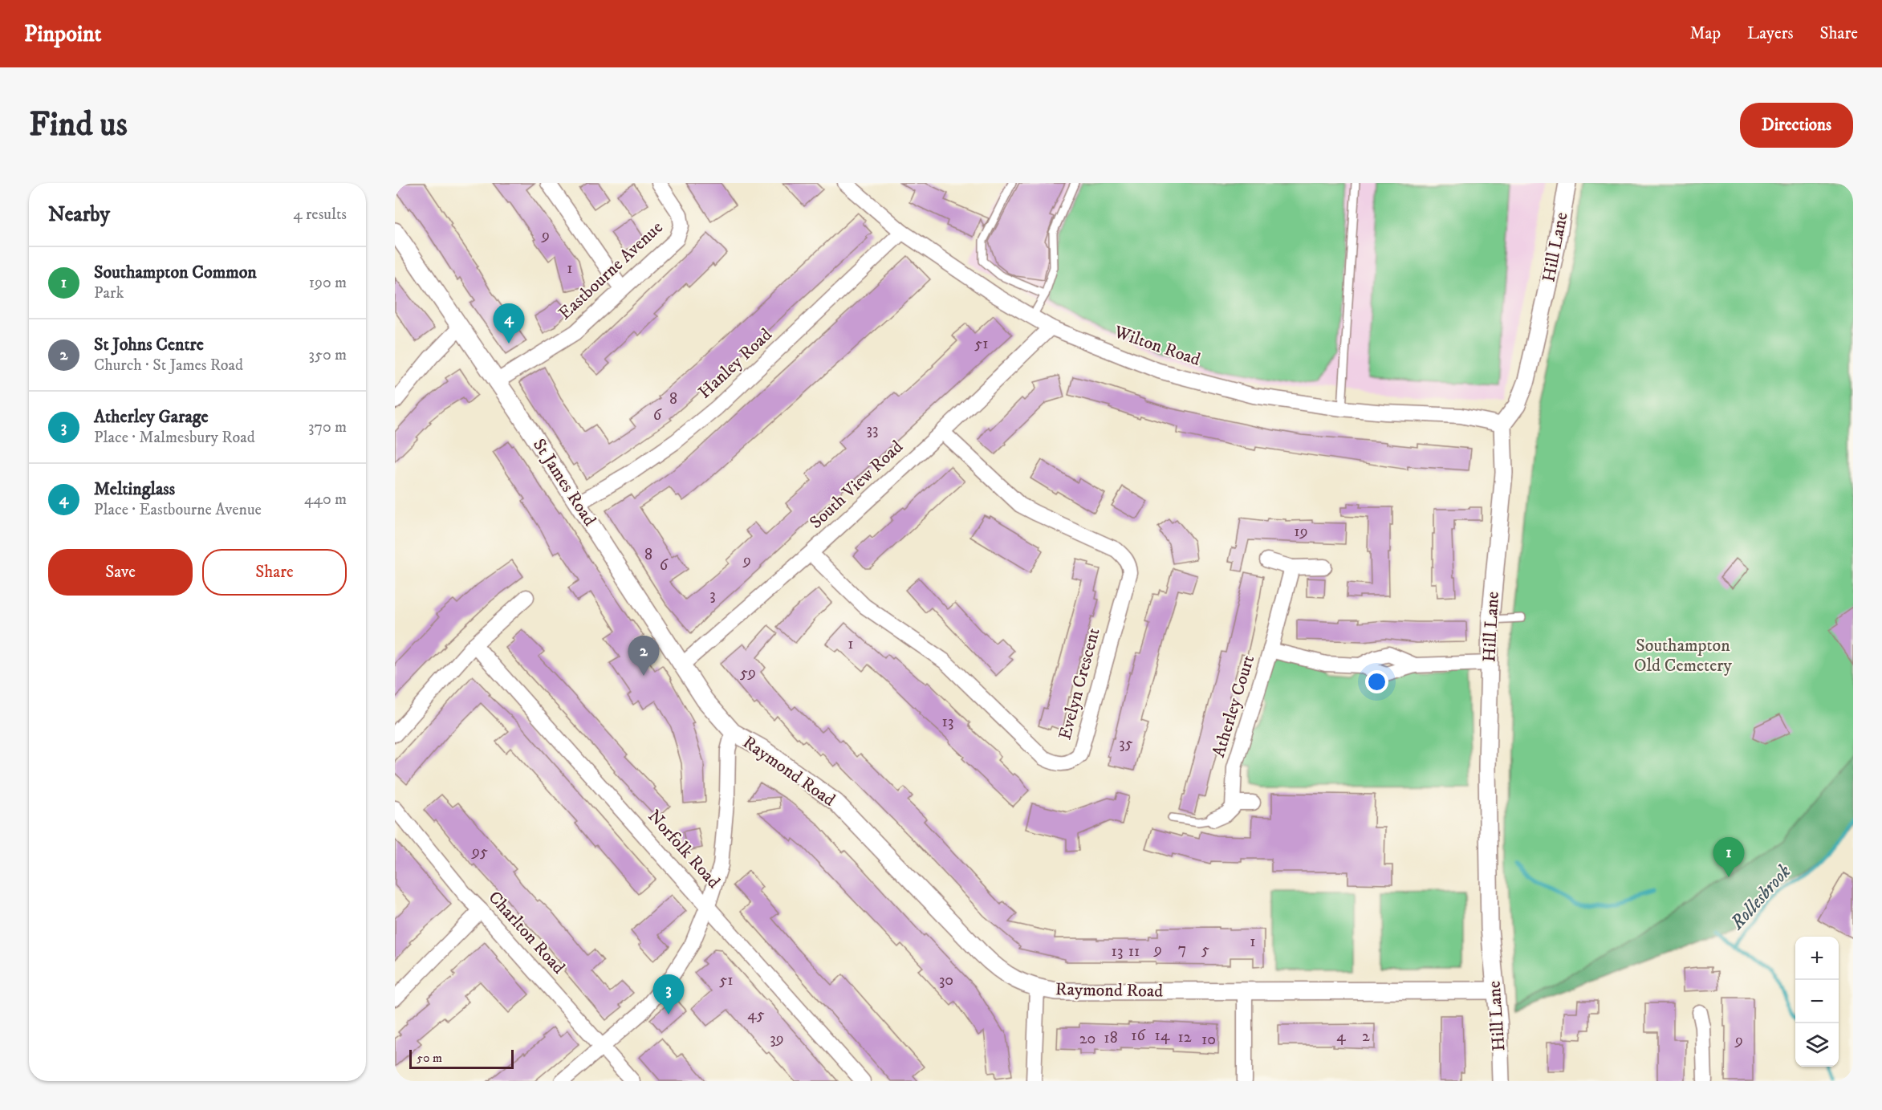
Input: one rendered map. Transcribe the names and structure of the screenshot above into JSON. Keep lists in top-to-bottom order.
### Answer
{
  "streets": {
    "street": [
      "Hill Lane",
      "Eastbourne Avenue",
      "Wilton Road",
      "Hanley Road",
      "St James Road",
      "South View Road",
      "Evelyn Crescent",
      "Atherley Court",
      "Raymond Road",
      "Norfolk Road",
      "Charlton Road"
    ]
  },
  "crossings": [
    ["Hill Lane", "Wilton Road"],
    ["Hill Lane", "Atherley Court"],
    ["Hill Lane", "Raymond Road"],
    ["Eastbourne Avenue", "St James Road"],
    ["Wilton Road", "Hanley Road"],
    ["Wilton Road", "South View Road"],
    ["Hanley Road", "St James Road"],
    ["St James Road", "South View Road"],
    ["St James Road", "Raymond Road"],
    ["South View Road", "Evelyn Crescent"]
  ],
  "water": ["Rollesbrook"],
  "parks": ["Southampton Old Cemetery"],
  "house_numbers": [
    "9",
    "1",
    "51",
    "8",
    "6",
    "33",
    "19",
    "8",
    "9",
    "6",
    "3",
    "1",
    "59",
    "13",
    "35",
    "95",
    "1",
    "7",
    "9",
    "5",
    "13",
    "11",
    "51",
    "30",
    "45",
    "16",
    "14",
    "4",
    "2",
    "12",
    "18",
    "39",
    "20",
    "10",
    "9"
  ],
  "scale_bar": "50 m",
  "page": {
    "header": "Pinpoint",
    "nav": ["Map", "Layers", "Share"],
    "buttons": [
      "Directions",
      ["Save", "Share"]
    ],
    "title": "Find us",
    "heading": ["Nearby", "4 results"],
    "list": [
      {
        "mark": "1",
        "name": "Southampton Common",
        "note": "Park",
        "value": "190 m"
      },
      {
        "mark": "2",
        "name": "St Johns Centre",
        "note": "Church · St James Road",
        "value": "350 m"
      },
      {
        "mark": "3",
        "name": "Atherley Garage",
        "note": "Place · Malmesbury Road",
        "value": "370 m"
      },
      {
        "mark": "4",
        "name": "Meltinglass",
        "note": "Place · Eastbourne Avenue",
        "value": "440 m"
      }
    ],
    "pins": [
      "4",
      "2",
      "1",
      "3"
    ],
    "map_buttons": ["+", "−"],
    "scale": "50 m"
  }
}
